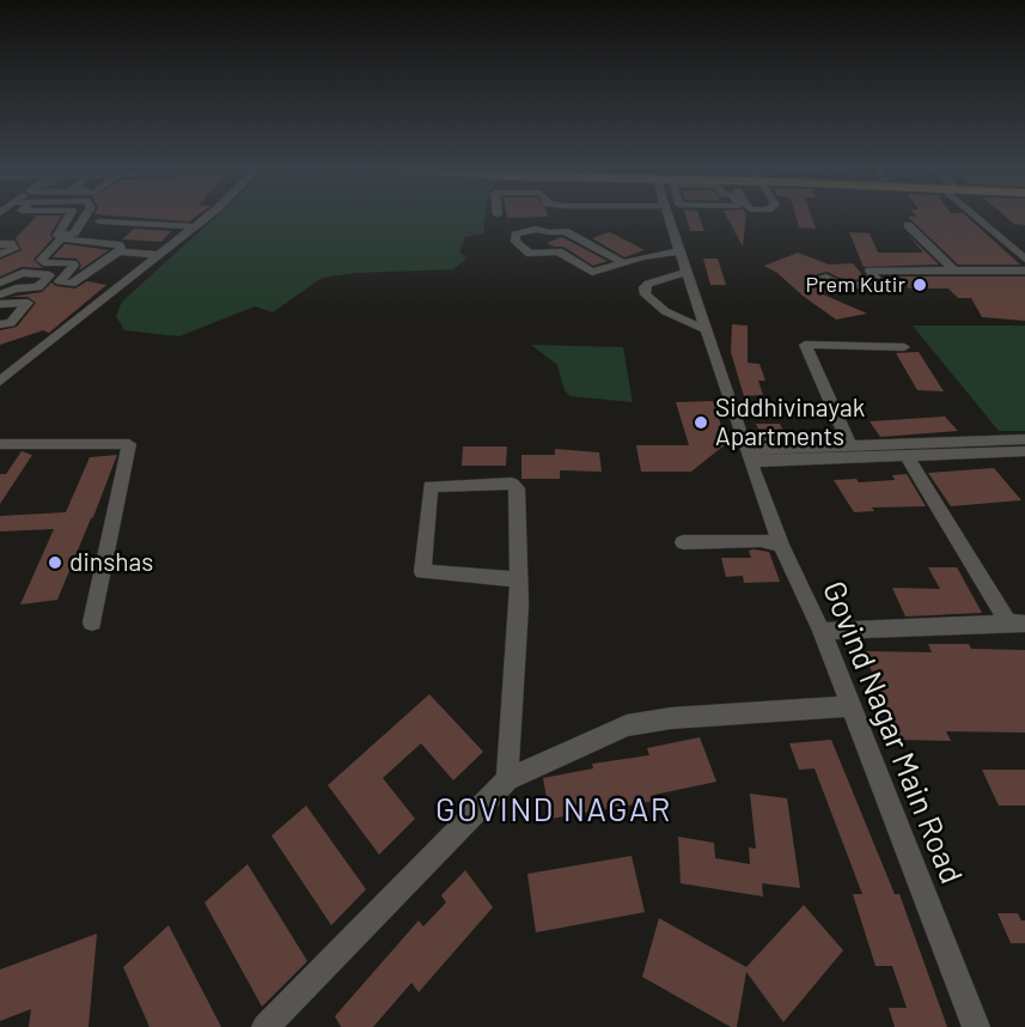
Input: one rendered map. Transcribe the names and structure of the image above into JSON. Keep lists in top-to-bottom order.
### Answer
{
  "streets": {
    "street": ["Govind Nagar Main Road"]
  },
  "districts": ["GOVIND NAGAR"],
  "places": ["Prem Kutir", "Siddhivinayak Apartments", "dinshas"]
}
